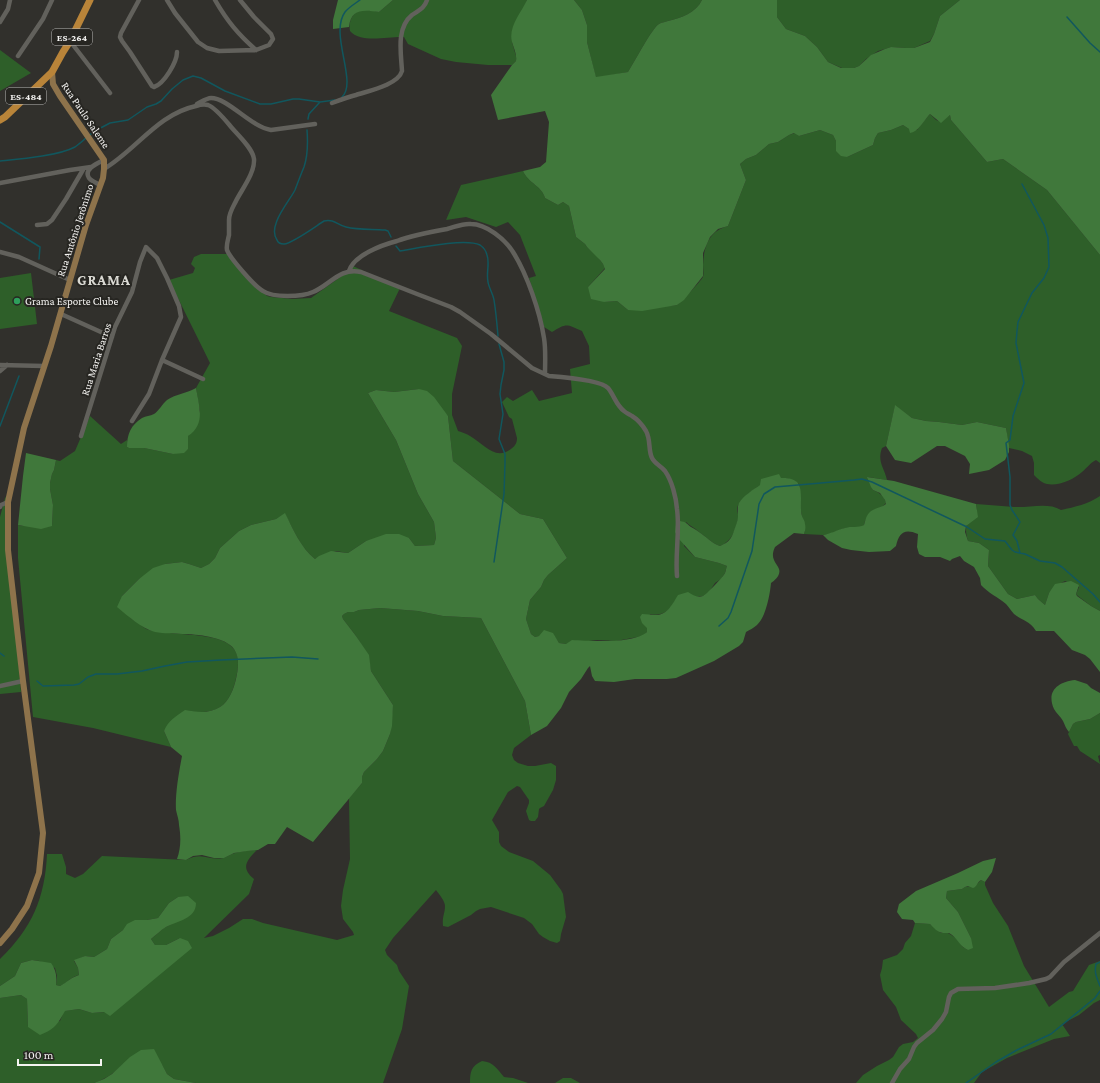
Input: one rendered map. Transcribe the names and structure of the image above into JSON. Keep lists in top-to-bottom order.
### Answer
{
  "streets": {
    "main road": [
      "ES-264",
      "ES-484",
      "Rua Paulo Saleme",
      "Rua Antônio Jerônimo"
    ],
    "street": ["Rua Maria Barros"]
  },
  "crossings": [
    ["ES-264", "ES-484"],
    ["ES-264", "Rua Paulo Saleme"],
    ["ES-484", "Rua Paulo Saleme"],
    ["Rua Paulo Saleme", "Rua Antônio Jerônimo"]
  ],
  "districts": ["GRAMA"],
  "places": ["Grama Esporte Clube"],
  "scale_bar": "100 m"
}
